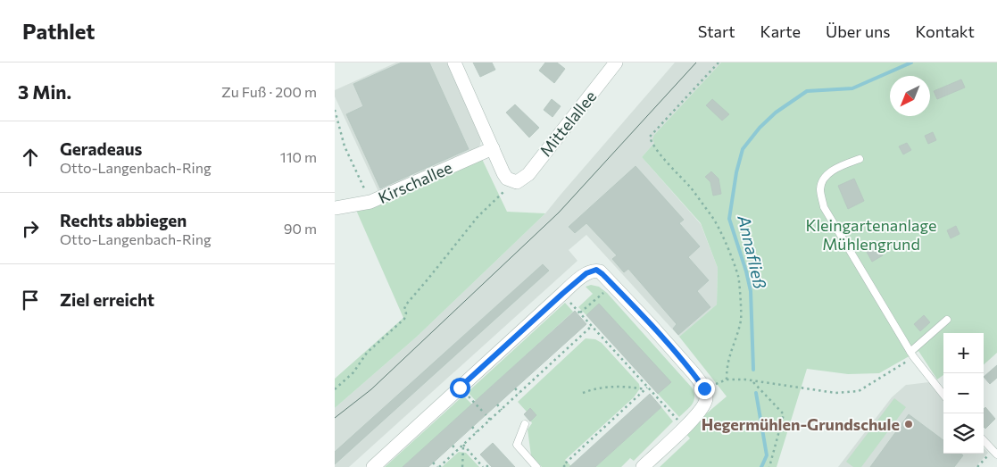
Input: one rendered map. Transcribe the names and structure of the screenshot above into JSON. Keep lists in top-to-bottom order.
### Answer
{
  "streets": {
    "street": ["Mittelallee", "Kirschallee"]
  },
  "water": ["Annafließ"],
  "parks": ["Kleingartenanlage Mühlengrund"],
  "places": ["Hegermühlen-Grundschule"],
  "north": "bottom left",
  "page": {
    "header": "Pathlet",
    "nav": [
      "Start",
      "Karte",
      "Über uns",
      "Kontakt"
    ],
    "heading": ["3 Min.", "Zu Fuß · 200 m"],
    "list": [
      ["Geradeaus", "Otto-Langenbach-Ring", "110 m"],
      ["Rechts abbiegen", "Otto-Langenbach-Ring", "90 m"],
      "Ziel erreicht"
    ],
    "map_buttons": ["+", "−"]
  }
}
